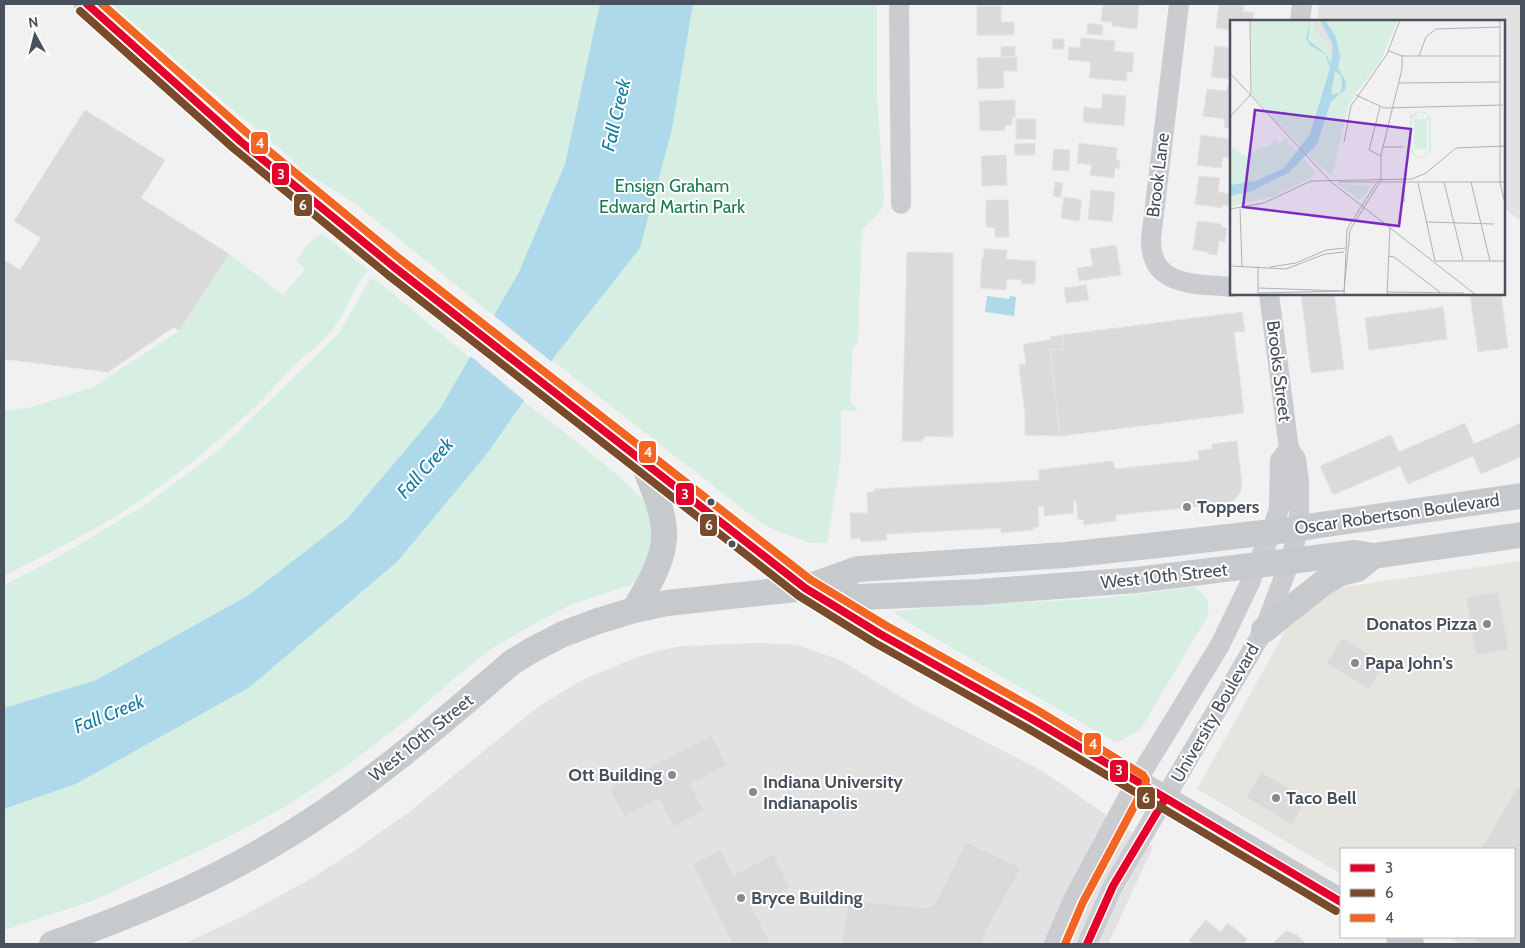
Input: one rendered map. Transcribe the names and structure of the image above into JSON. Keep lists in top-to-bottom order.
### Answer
{
  "streets": {
    "main road": ["Oscar Robertson Boulevard", "West 10th Street"],
    "street": ["Brook Lane", "Brooks Street", "University Boulevard"]
  },
  "crossings": [
    ["Brooks Street", "Oscar Robertson Boulevard"],
    ["Brooks Street", "University Boulevard"],
    ["Oscar Robertson Boulevard", "West 10th Street"],
    ["Oscar Robertson Boulevard", "University Boulevard"],
    ["West 10th Street", "University Boulevard"]
  ],
  "water": ["Fall Creek"],
  "parks": ["Ensign Graham Edward Martin Park"],
  "places": [
    "Toppers",
    "Donatos Pizza",
    "Papa John's",
    "Ott Building",
    "Indiana University Indianapolis",
    "Taco Bell",
    "Bryce Building"
  ],
  "lines": ["transit line 3", "transit line 4", "transit line 6"],
  "legend": ["3", "6", "4"],
  "north": "top"
}
